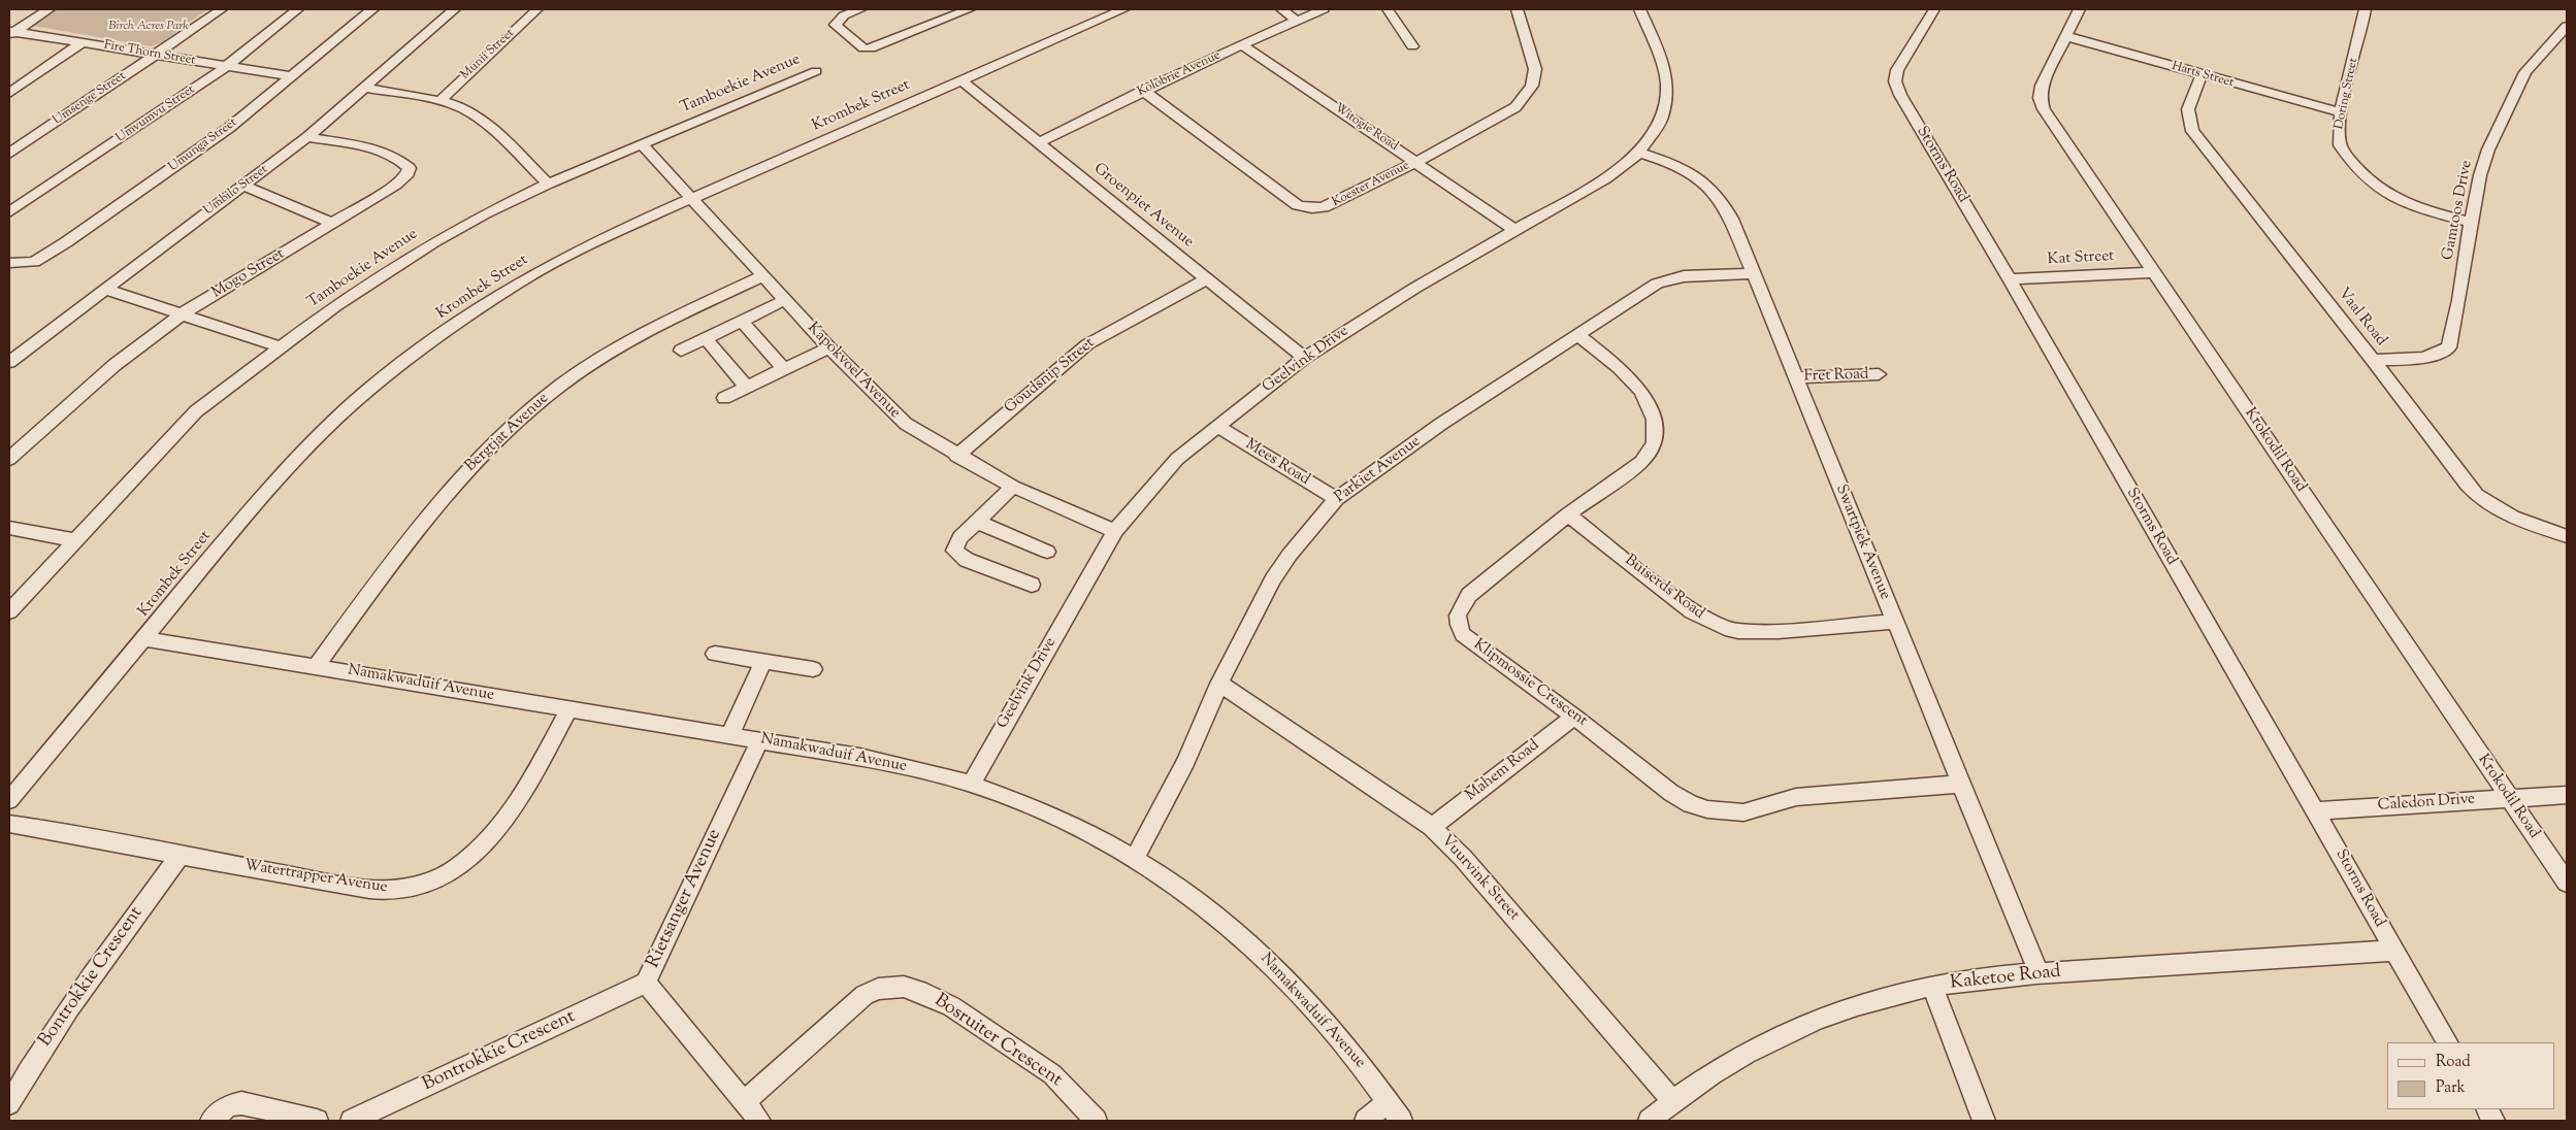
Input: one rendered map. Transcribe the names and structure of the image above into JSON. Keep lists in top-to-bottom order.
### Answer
{
  "streets": {
    "street": [
      "Fire Thorn Street",
      "Munii Street",
      "Kolobrie Avenue",
      "Harts Street",
      "Tamboekie Avenue",
      "Doring Street",
      "Umsenge Street",
      "Krombek Street",
      "Umvumvu Street",
      "Witogie Road",
      "Umunga Street",
      "Storms Road",
      "Koester Avenue",
      "Umbilo Street",
      "Groenpiet Avenue",
      "Gamtoos Drive",
      "Kat Street",
      "Mogo Street",
      "Vaal Road",
      "Geelvink Drive",
      "Kapokvoel Avenue",
      "Goudsnip Street",
      "Fret Road",
      "Bergtjat Avenue",
      "Krokodil Road",
      "Mees Road",
      "Parkiet Avenue",
      "Swartpiek Avenue",
      "Buiserds Road",
      "Namakwaduif Avenue",
      "Klipmossie Crescent",
      "Mahem Road",
      "Caledon Drive",
      "Watertrapper Avenue",
      "Vuurvink Street",
      "Rietsanger Avenue",
      "Bontrokkie Crescent",
      "Kaketoe Road",
      "Bosruiter Crescent"
    ]
  },
  "crossings": [
    ["Fire Thorn Street", "Umsenge Street"],
    ["Fire Thorn Street", "Umvumvu Street"],
    ["Fire Thorn Street", "Umunga Street"],
    ["Kolobrie Avenue", "Witogie Road"],
    ["Kolobrie Avenue", "Koester Avenue"],
    ["Kolobrie Avenue", "Groenpiet Avenue"],
    ["Harts Street", "Doring Street"],
    ["Harts Street", "Vaal Road"],
    ["Harts Street", "Krokodil Road"],
    ["Tamboekie Avenue", "Kapokvoel Avenue"],
    ["Doring Street", "Gamtoos Drive"],
    ["Krombek Street", "Groenpiet Avenue"],
    ["Krombek Street", "Kapokvoel Avenue"],
    ["Krombek Street", "Namakwaduif Avenue"],
    ["Witogie Road", "Koester Avenue"],
    ["Witogie Road", "Geelvink Drive"],
    ["Storms Road", "Kat Street"],
    ["Storms Road", "Caledon Drive"],
    ["Storms Road", "Kaketoe Road"],
    ["Umbilo Street", "Mogo Street"],
    ["Groenpiet Avenue", "Geelvink Drive"],
    ["Groenpiet Avenue", "Goudsnip Street"],
    ["Gamtoos Drive", "Vaal Road"],
    ["Kat Street", "Krokodil Road"],
    ["Geelvink Drive", "Kapokvoel Avenue"],
    ["Geelvink Drive", "Mees Road"],
    ["Geelvink Drive", "Swartpiek Avenue"],
    ["Geelvink Drive", "Namakwaduif Avenue"],
    ["Kapokvoel Avenue", "Goudsnip Street"],
    ["Kapokvoel Avenue", "Bergtjat Avenue"],
    ["Fret Road", "Swartpiek Avenue"],
    ["Bergtjat Avenue", "Namakwaduif Avenue"],
    ["Krokodil Road", "Caledon Drive"],
    ["Mees Road", "Parkiet Avenue"],
    ["Parkiet Avenue", "Swartpiek Avenue"],
    ["Parkiet Avenue", "Namakwaduif Avenue"],
    ["Parkiet Avenue", "Klipmossie Crescent"],
    ["Parkiet Avenue", "Vuurvink Street"],
    ["Swartpiek Avenue", "Buiserds Road"],
    ["Swartpiek Avenue", "Klipmossie Crescent"],
    ["Swartpiek Avenue", "Kaketoe Road"],
    ["Buiserds Road", "Klipmossie Crescent"],
    ["Namakwaduif Avenue", "Watertrapper Avenue"],
    ["Namakwaduif Avenue", "Rietsanger Avenue"],
    ["Klipmossie Crescent", "Mahem Road"],
    ["Mahem Road", "Vuurvink Street"],
    ["Watertrapper Avenue", "Bontrokkie Crescent"],
    ["Vuurvink Street", "Kaketoe Road"],
    ["Rietsanger Avenue", "Bontrokkie Crescent"],
    ["Rietsanger Avenue", "Bosruiter Crescent"]
  ],
  "parks": ["Birch Acres Park"],
  "legend": ["Road", "Park"]
}
